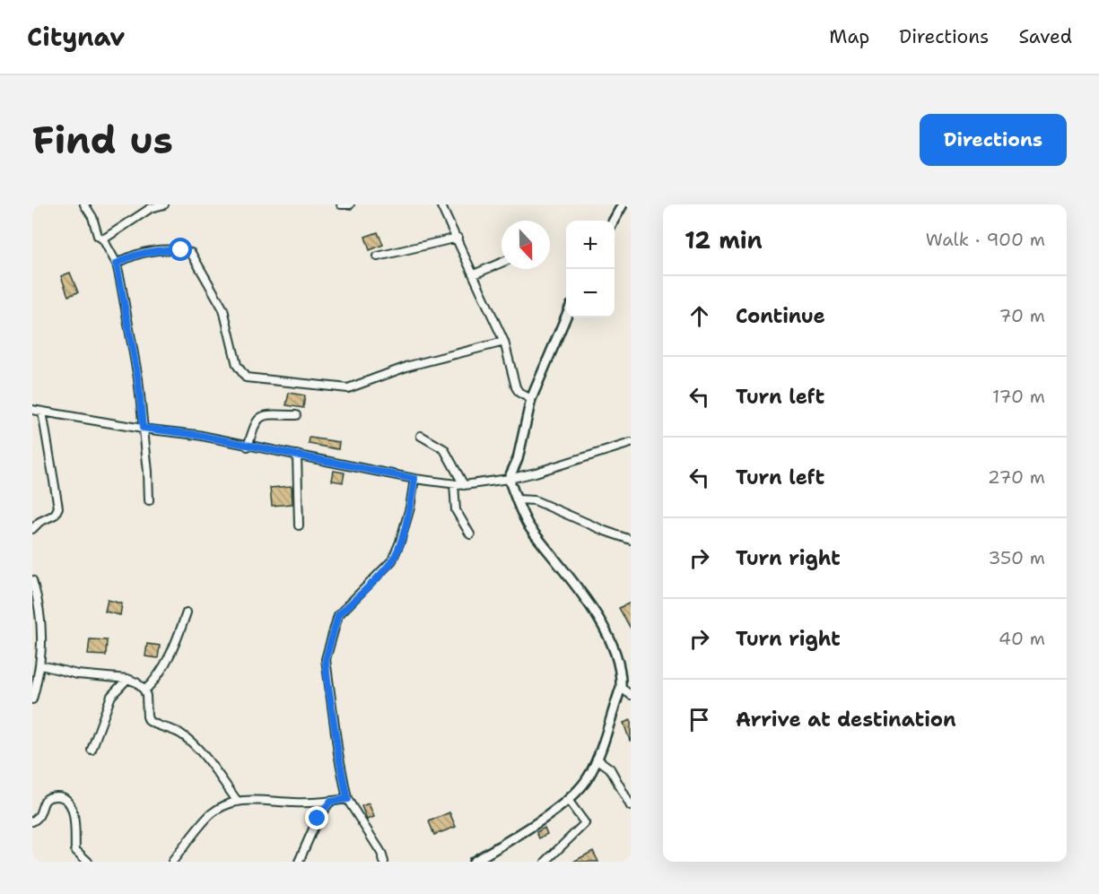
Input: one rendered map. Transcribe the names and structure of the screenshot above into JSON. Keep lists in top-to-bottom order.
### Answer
{
  "north": "bottom",
  "page": {
    "header": "Citynav",
    "nav": ["Map", "Directions", "Saved"],
    "buttons": "Directions",
    "title": "Find us",
    "heading": ["12 min", "Walk · 900 m"],
    "map_buttons": ["+", "−"],
    "list": [
      ["Continue", "70 m"],
      ["Turn left", "170 m"],
      ["Turn left", "270 m"],
      ["Turn right", "350 m"],
      ["Turn right", "40 m"],
      "Arrive at destination"
    ]
  }
}
